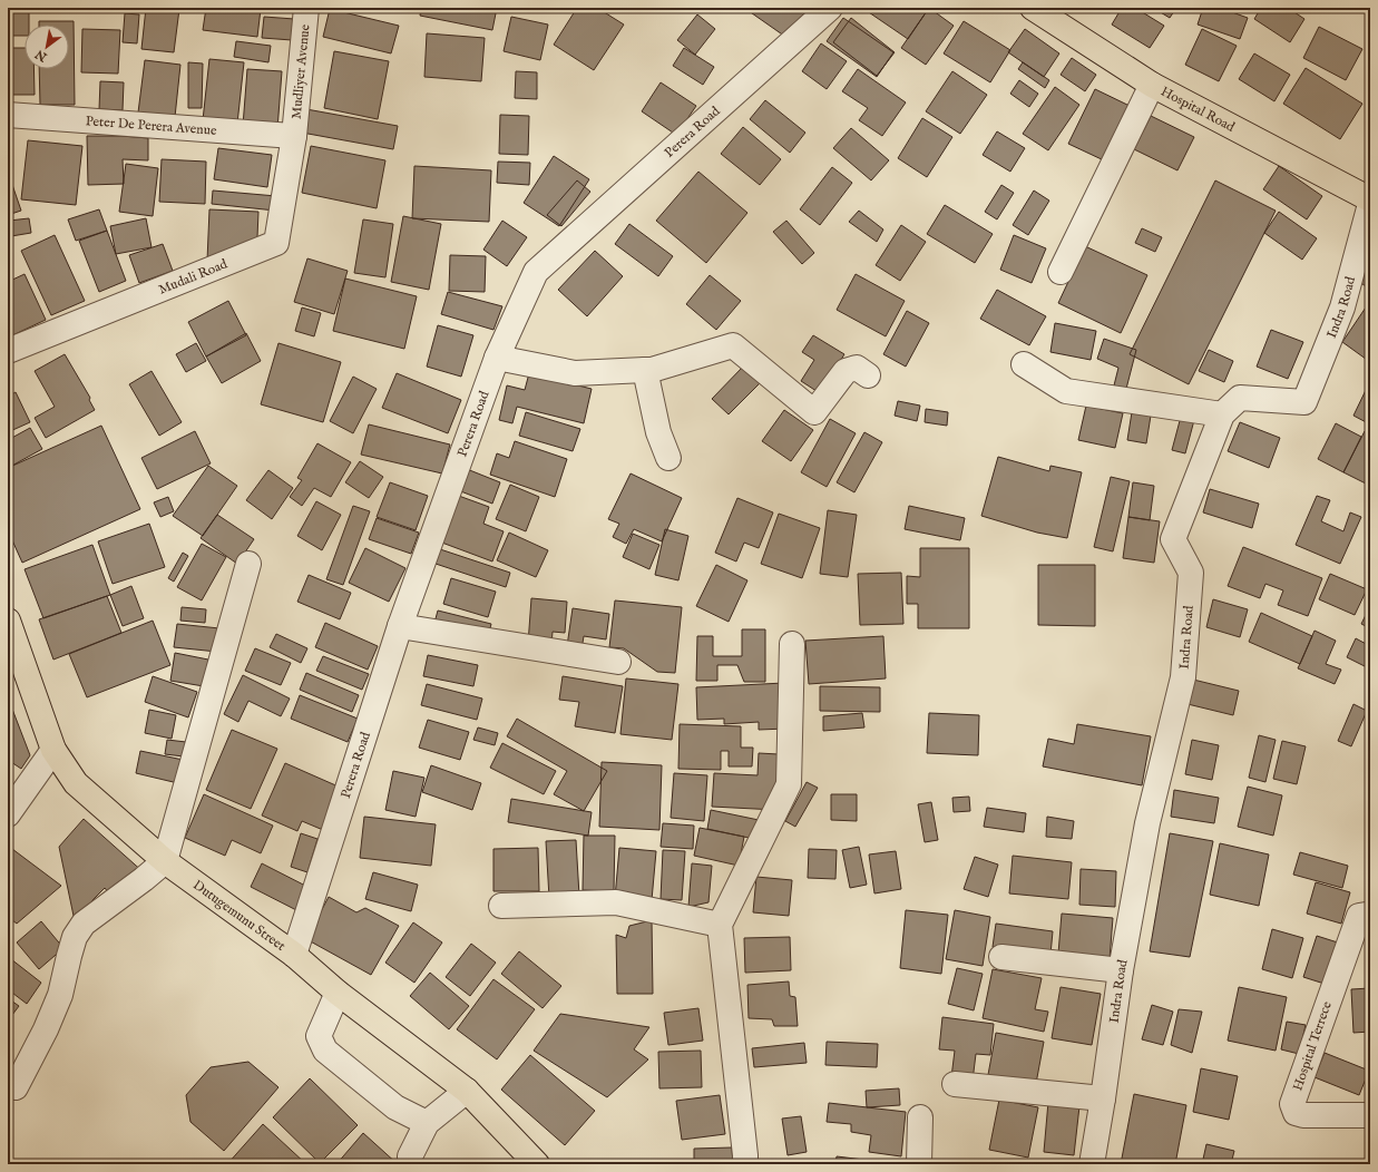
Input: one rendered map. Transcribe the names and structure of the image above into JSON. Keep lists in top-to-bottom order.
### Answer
{
  "streets": {
    "main road": ["Hospital Road", "Dutugemunu Street"],
    "street": [
      "Mudliyer Avenue",
      "Peter De Perera Avenue",
      "Perera Road",
      "Mudali Road",
      "Indra Road",
      "Hospital Terrece"
    ]
  },
  "crossings": [
    ["Mudliyer Avenue", "Peter De Perera Avenue"],
    ["Mudliyer Avenue", "Mudali Road"],
    ["Peter De Perera Avenue", "Mudali Road"],
    ["Perera Road", "Dutugemunu Street"]
  ],
  "north": "bottom left"
}
